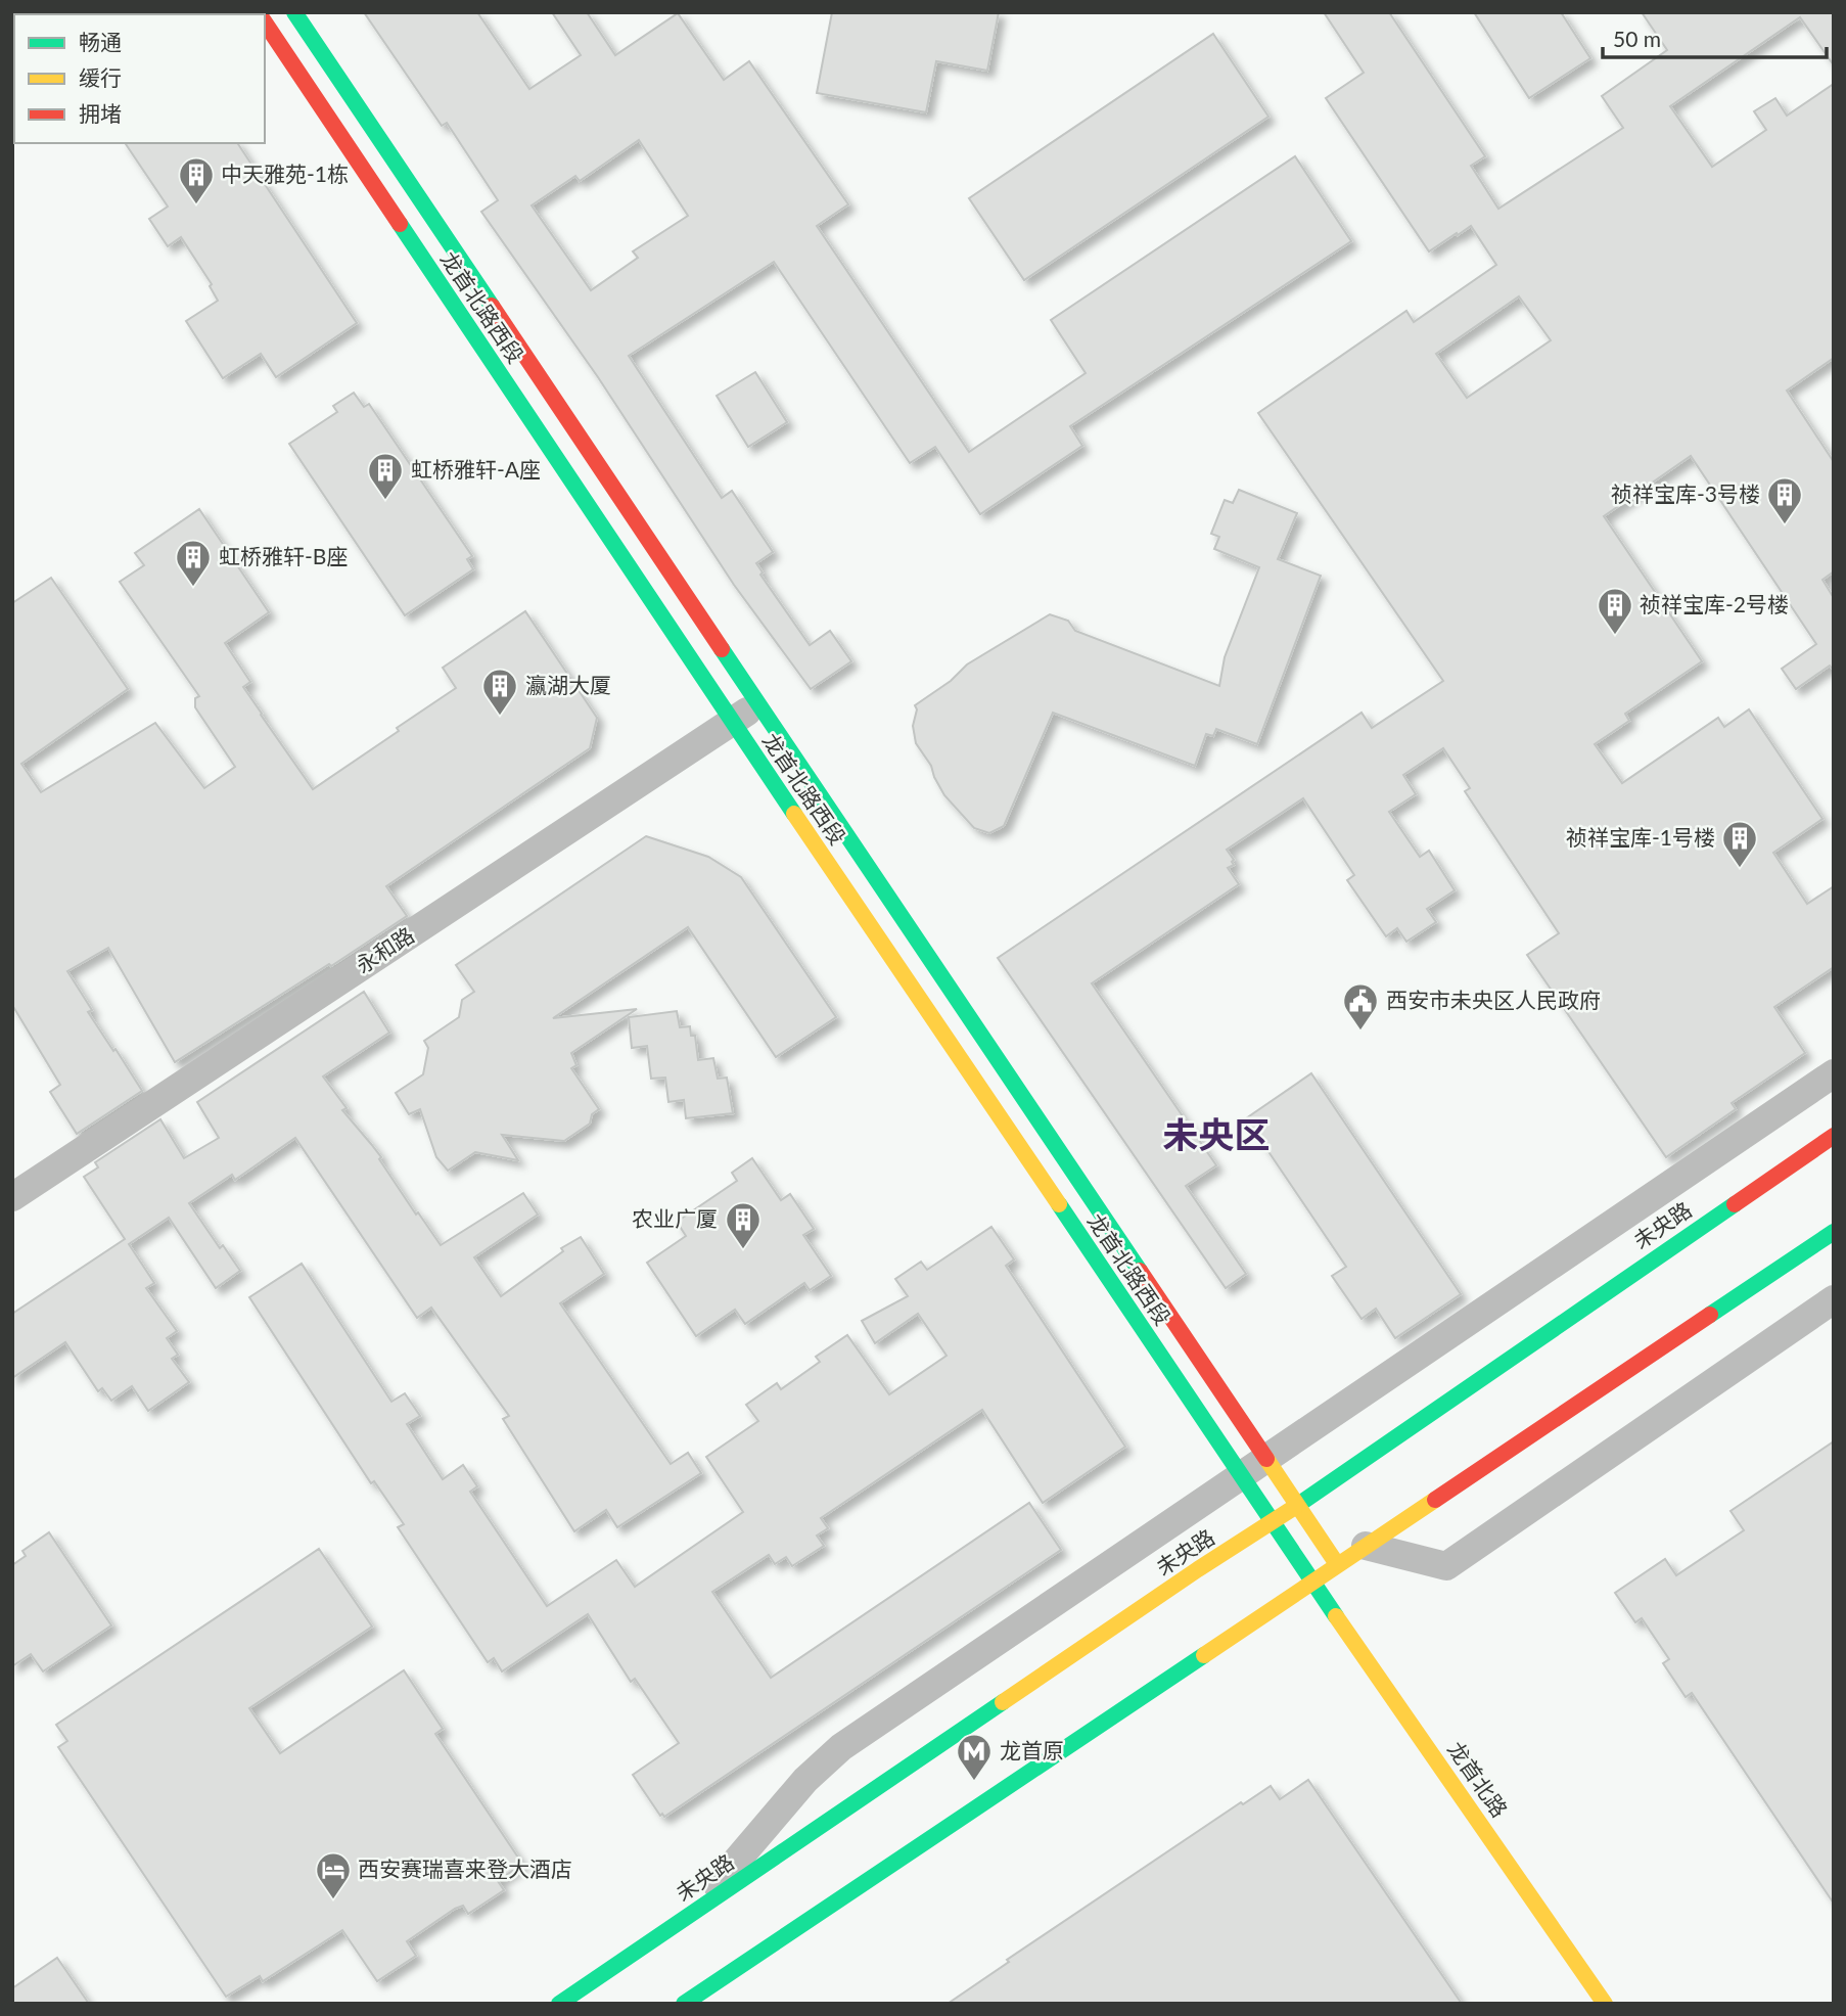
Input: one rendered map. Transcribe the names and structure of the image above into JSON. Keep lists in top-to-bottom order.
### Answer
{
  "streets": {
    "street": [
      "龙首北路西段",
      "永和路",
      "未央路",
      "龙首北路"
    ]
  },
  "crossings": [
    ["龙首北路西段", "永和路"],
    ["龙首北路西段", "未央路"],
    ["龙首北路西段", "龙首北路"]
  ],
  "districts": ["未央区"],
  "places": {
    "building": [
      "中天雅苑-1栋",
      "虹桥雅轩-A座",
      "祯祥宝库-3号楼",
      "虹桥雅轩-B座",
      "祯祥宝库-2号楼",
      "瀛湖大厦",
      "祯祥宝库-1号楼",
      "农业广厦"
    ],
    "public building": ["西安市未央区人民政府"],
    "metro station": ["龙首原"],
    "hotel": ["西安赛瑞喜来登大酒店"]
  },
  "legend": ["畅通", "缓行", "拥堵"],
  "scale_bar": "50 m"
}
